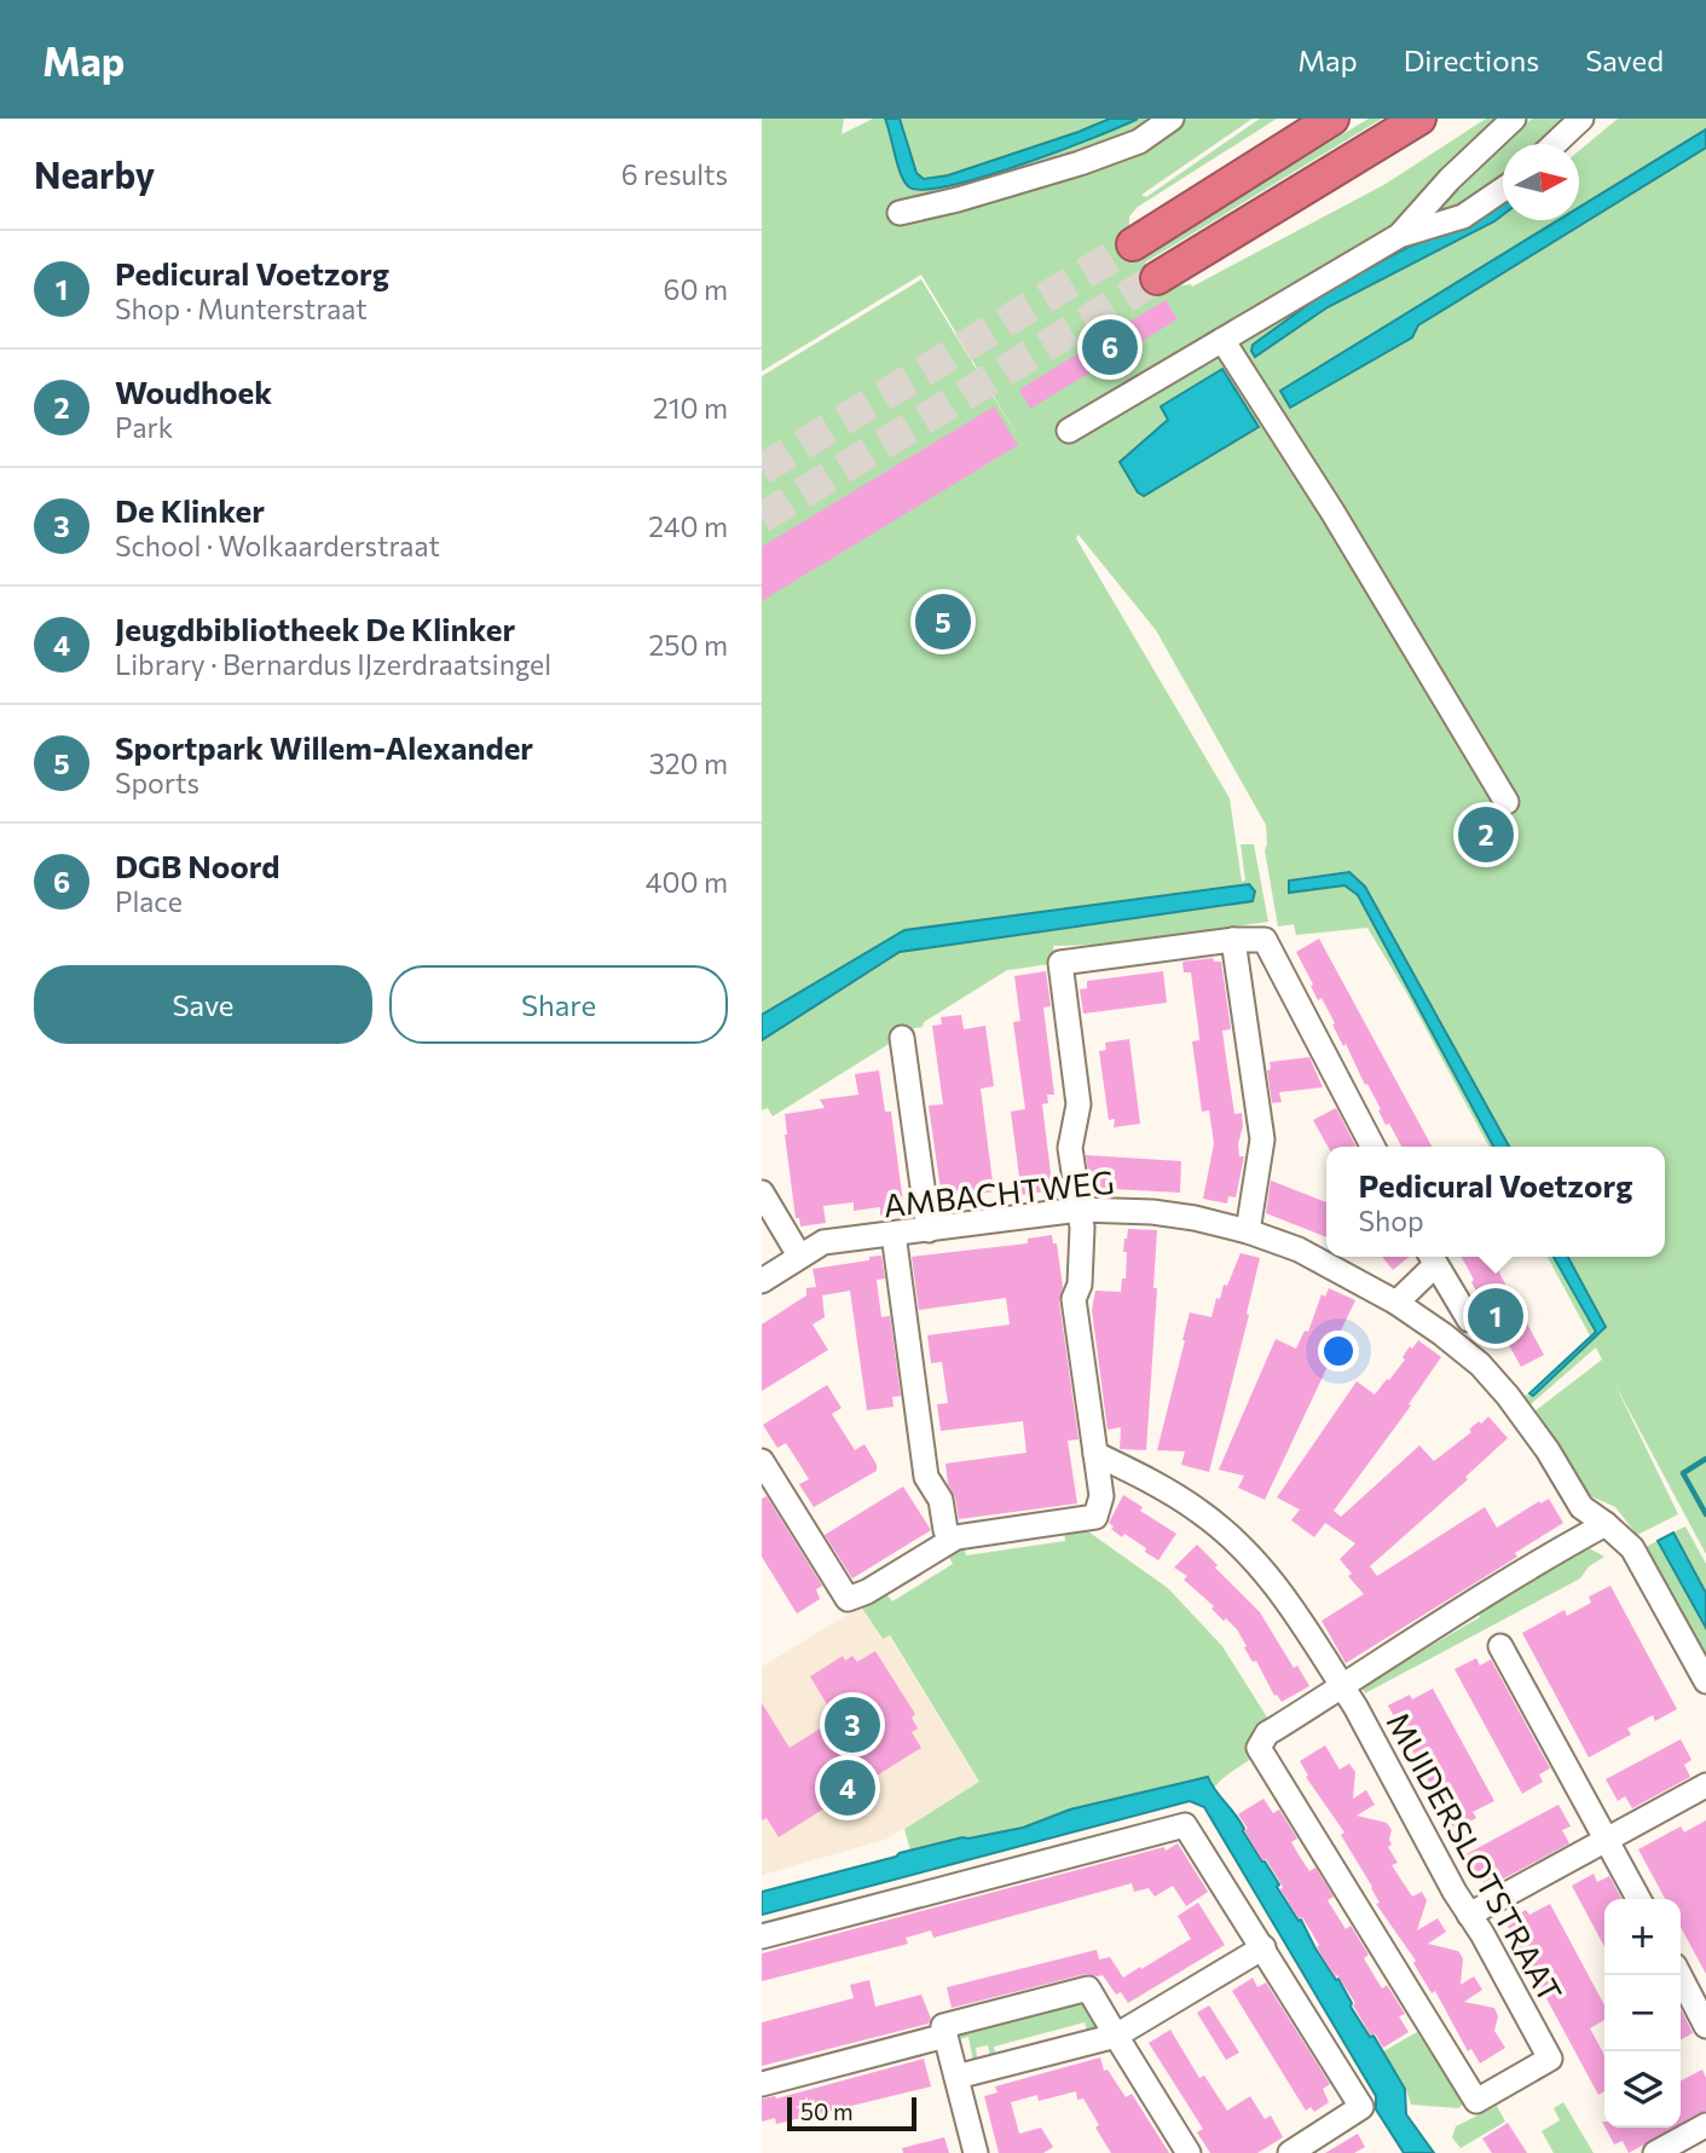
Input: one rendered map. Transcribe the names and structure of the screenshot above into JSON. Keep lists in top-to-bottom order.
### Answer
{
  "streets": {
    "street": ["AMBACHTWEG", "MUIDERSLOTSTRAAT"]
  },
  "scale_bar": "50 m",
  "north": "right",
  "page": {
    "header": "Map",
    "nav": ["Map", "Directions", "Saved"],
    "heading": ["Nearby", "6 results"],
    "list": [
      {
        "mark": "1",
        "name": "Pedicural Voetzorg",
        "note": "Shop · Munterstraat",
        "value": "60 m"
      },
      {
        "mark": "2",
        "name": "Woudhoek",
        "note": "Park",
        "value": "210 m"
      },
      {
        "mark": "3",
        "name": "De Klinker",
        "note": "School · Wolkaarderstraat",
        "value": "240 m"
      },
      {
        "mark": "4",
        "name": "Jeugdbibliotheek De Klinker",
        "note": "Library · Bernardus IJzerdraatsingel",
        "value": "250 m"
      },
      {
        "mark": "5",
        "name": "Sportpark Willem-Alexander",
        "note": "Sports",
        "value": "320 m"
      },
      {
        "mark": "6",
        "name": "DGB Noord",
        "note": "Place",
        "value": "400 m"
      }
    ],
    "pins": [
      "6",
      "5",
      "2",
      "1",
      "3",
      "4"
    ],
    "buttons": ["Save", "Share"],
    "popup": ["Pedicural Voetzorg", "Shop"],
    "map_buttons": ["+", "−"],
    "scale": "50 m"
  }
}
